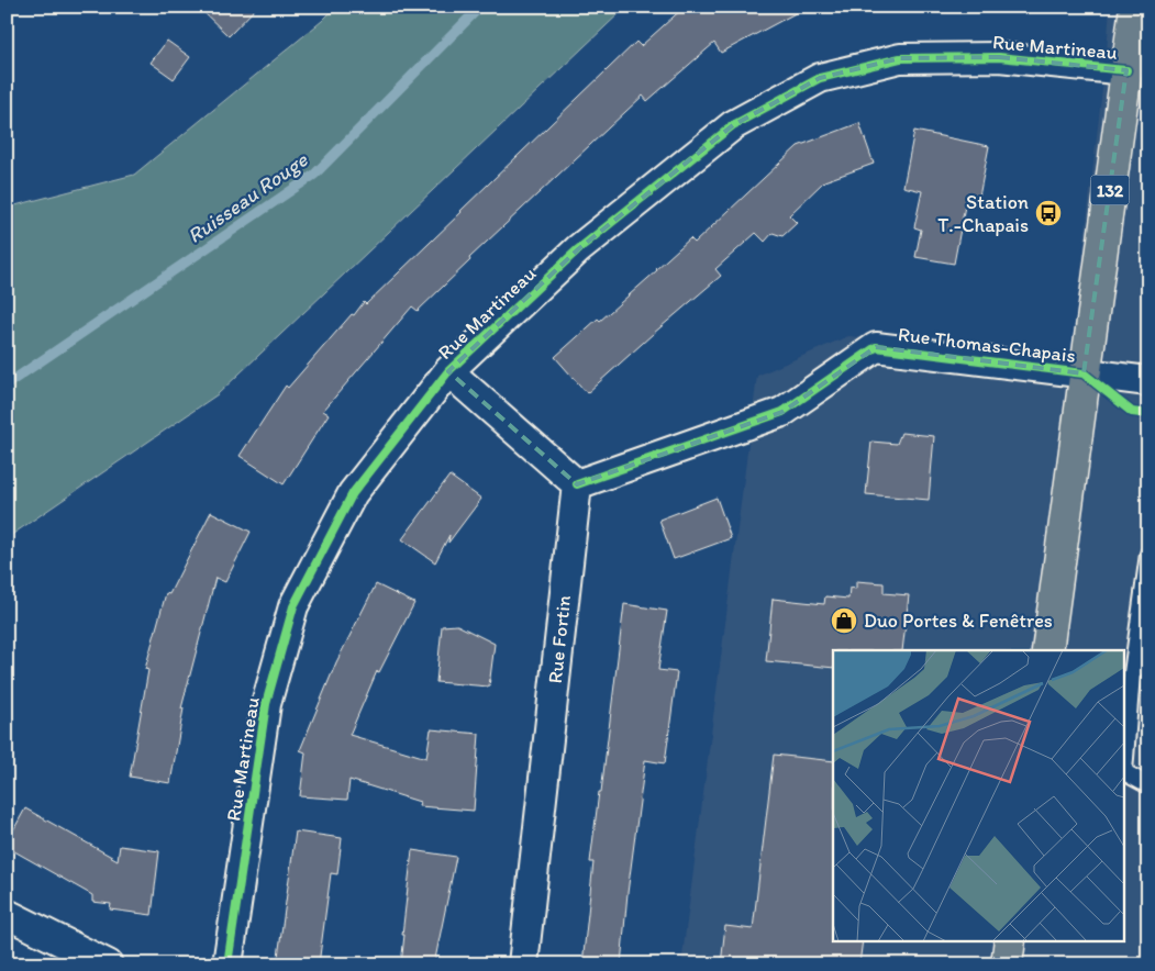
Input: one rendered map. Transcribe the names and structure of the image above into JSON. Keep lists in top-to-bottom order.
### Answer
{
  "streets": {
    "main road": ["132"],
    "street": ["Rue Martineau", "Rue Thomas-Chapais", "Rue Fortin"]
  },
  "crossings": [
    ["Rue Martineau", "132"],
    ["132", "Rue Thomas-Chapais"],
    ["Rue Thomas-Chapais", "Rue Fortin"]
  ],
  "water": ["Ruisseau Rouge"],
  "places": {
    "bus stop": ["Station T.-Chapais"],
    "shop": ["Duo Portes & Fenêtres"]
  }
}
